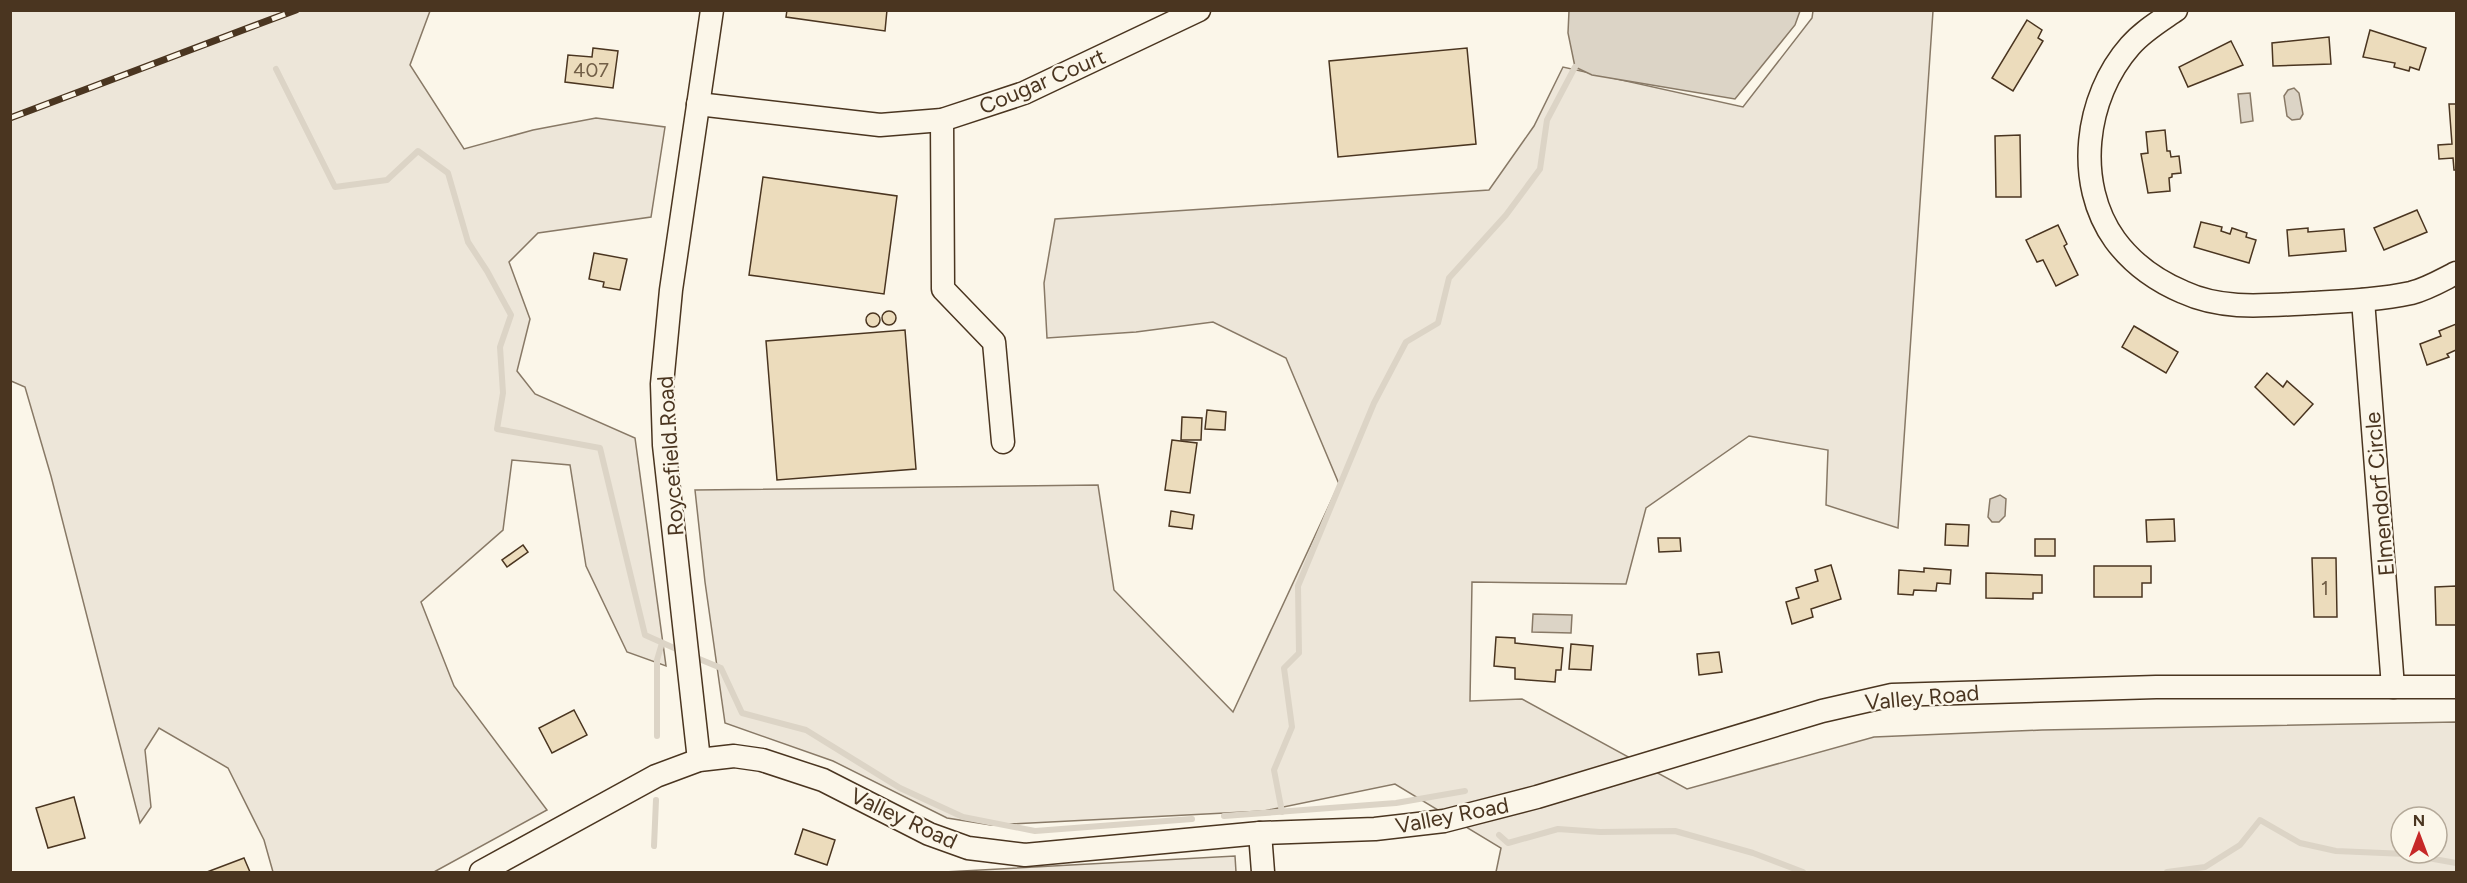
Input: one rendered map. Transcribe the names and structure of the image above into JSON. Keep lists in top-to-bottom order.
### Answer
{
  "streets": {
    "street": [
      "Cougar Court",
      "Roycefield Road",
      "Elmendorf Circle",
      "Valley Road"
    ]
  },
  "crossings": [
    ["Cougar Court", "Roycefield Road"],
    ["Roycefield Road", "Valley Road"],
    ["Elmendorf Circle", "Valley Road"]
  ],
  "house_numbers": ["407", "1"],
  "north": "top"
}
